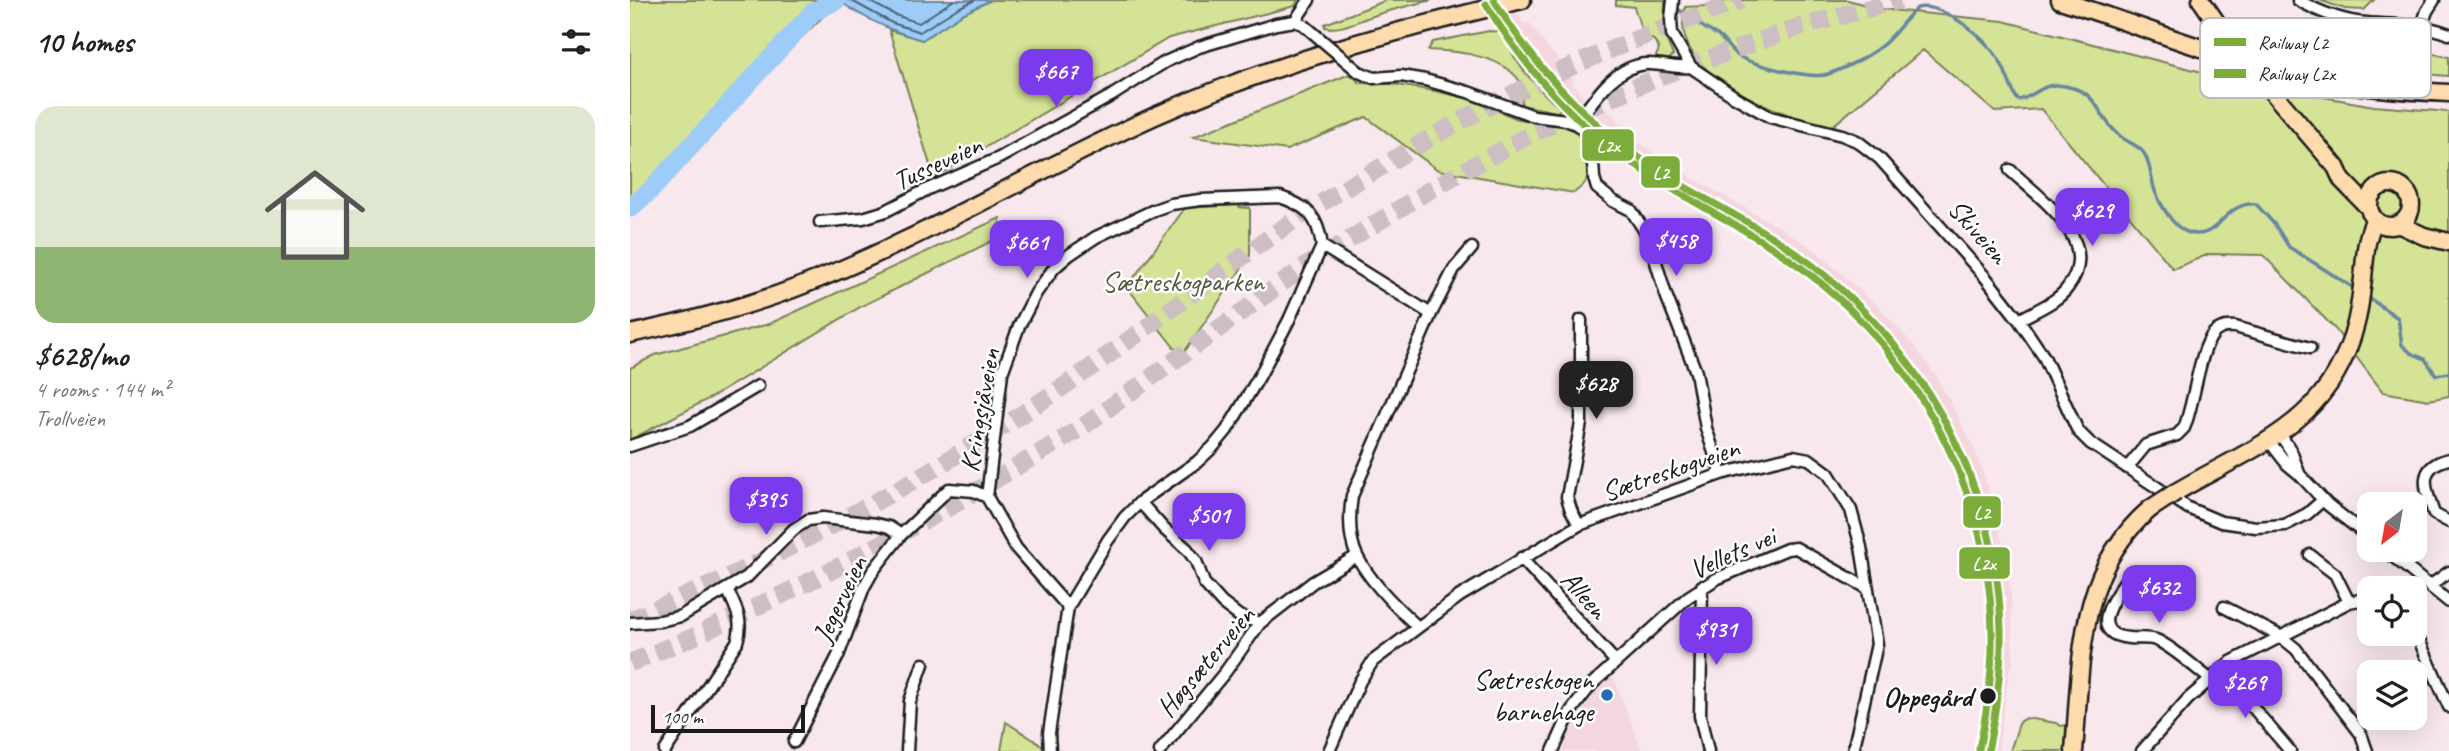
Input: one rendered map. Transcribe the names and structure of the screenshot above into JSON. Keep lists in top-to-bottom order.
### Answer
{
  "streets": {
    "street": [
      "Tusseveien",
      "Skiveien",
      "Kringsjåveien",
      "Sætreskogveien",
      "Vellets vei",
      "Alleen",
      "Jegerveien",
      "Høgsæterveien"
    ]
  },
  "crossings": [
    ["Kringsjåveien", "Jegerveien"],
    ["Sætreskogveien", "Vellets vei"],
    ["Sætreskogveien", "Alleen"],
    ["Vellets vei", "Alleen"]
  ],
  "parks": ["Sætreskogparken"],
  "places": ["Sætreskogen barnehage", "Oppegård"],
  "lines": ["rail line L2", "rail line L2x"],
  "legend": ["Railway L2", "Railway L2x"],
  "scale_bar": "100 m",
  "north": "bottom left",
  "page": {
    "heading": "10 homes",
    "price": [
      "$667",
      "$629",
      "$458",
      "$661",
      "$628",
      "$395",
      "$501",
      "$632",
      "$931",
      "$269"
    ],
    "list": [
      {
        "name": "$628/mo",
        "note": "4 rooms · 144 m² · Trollveien"
      }
    ],
    "scale": "100 m"
  }
}
